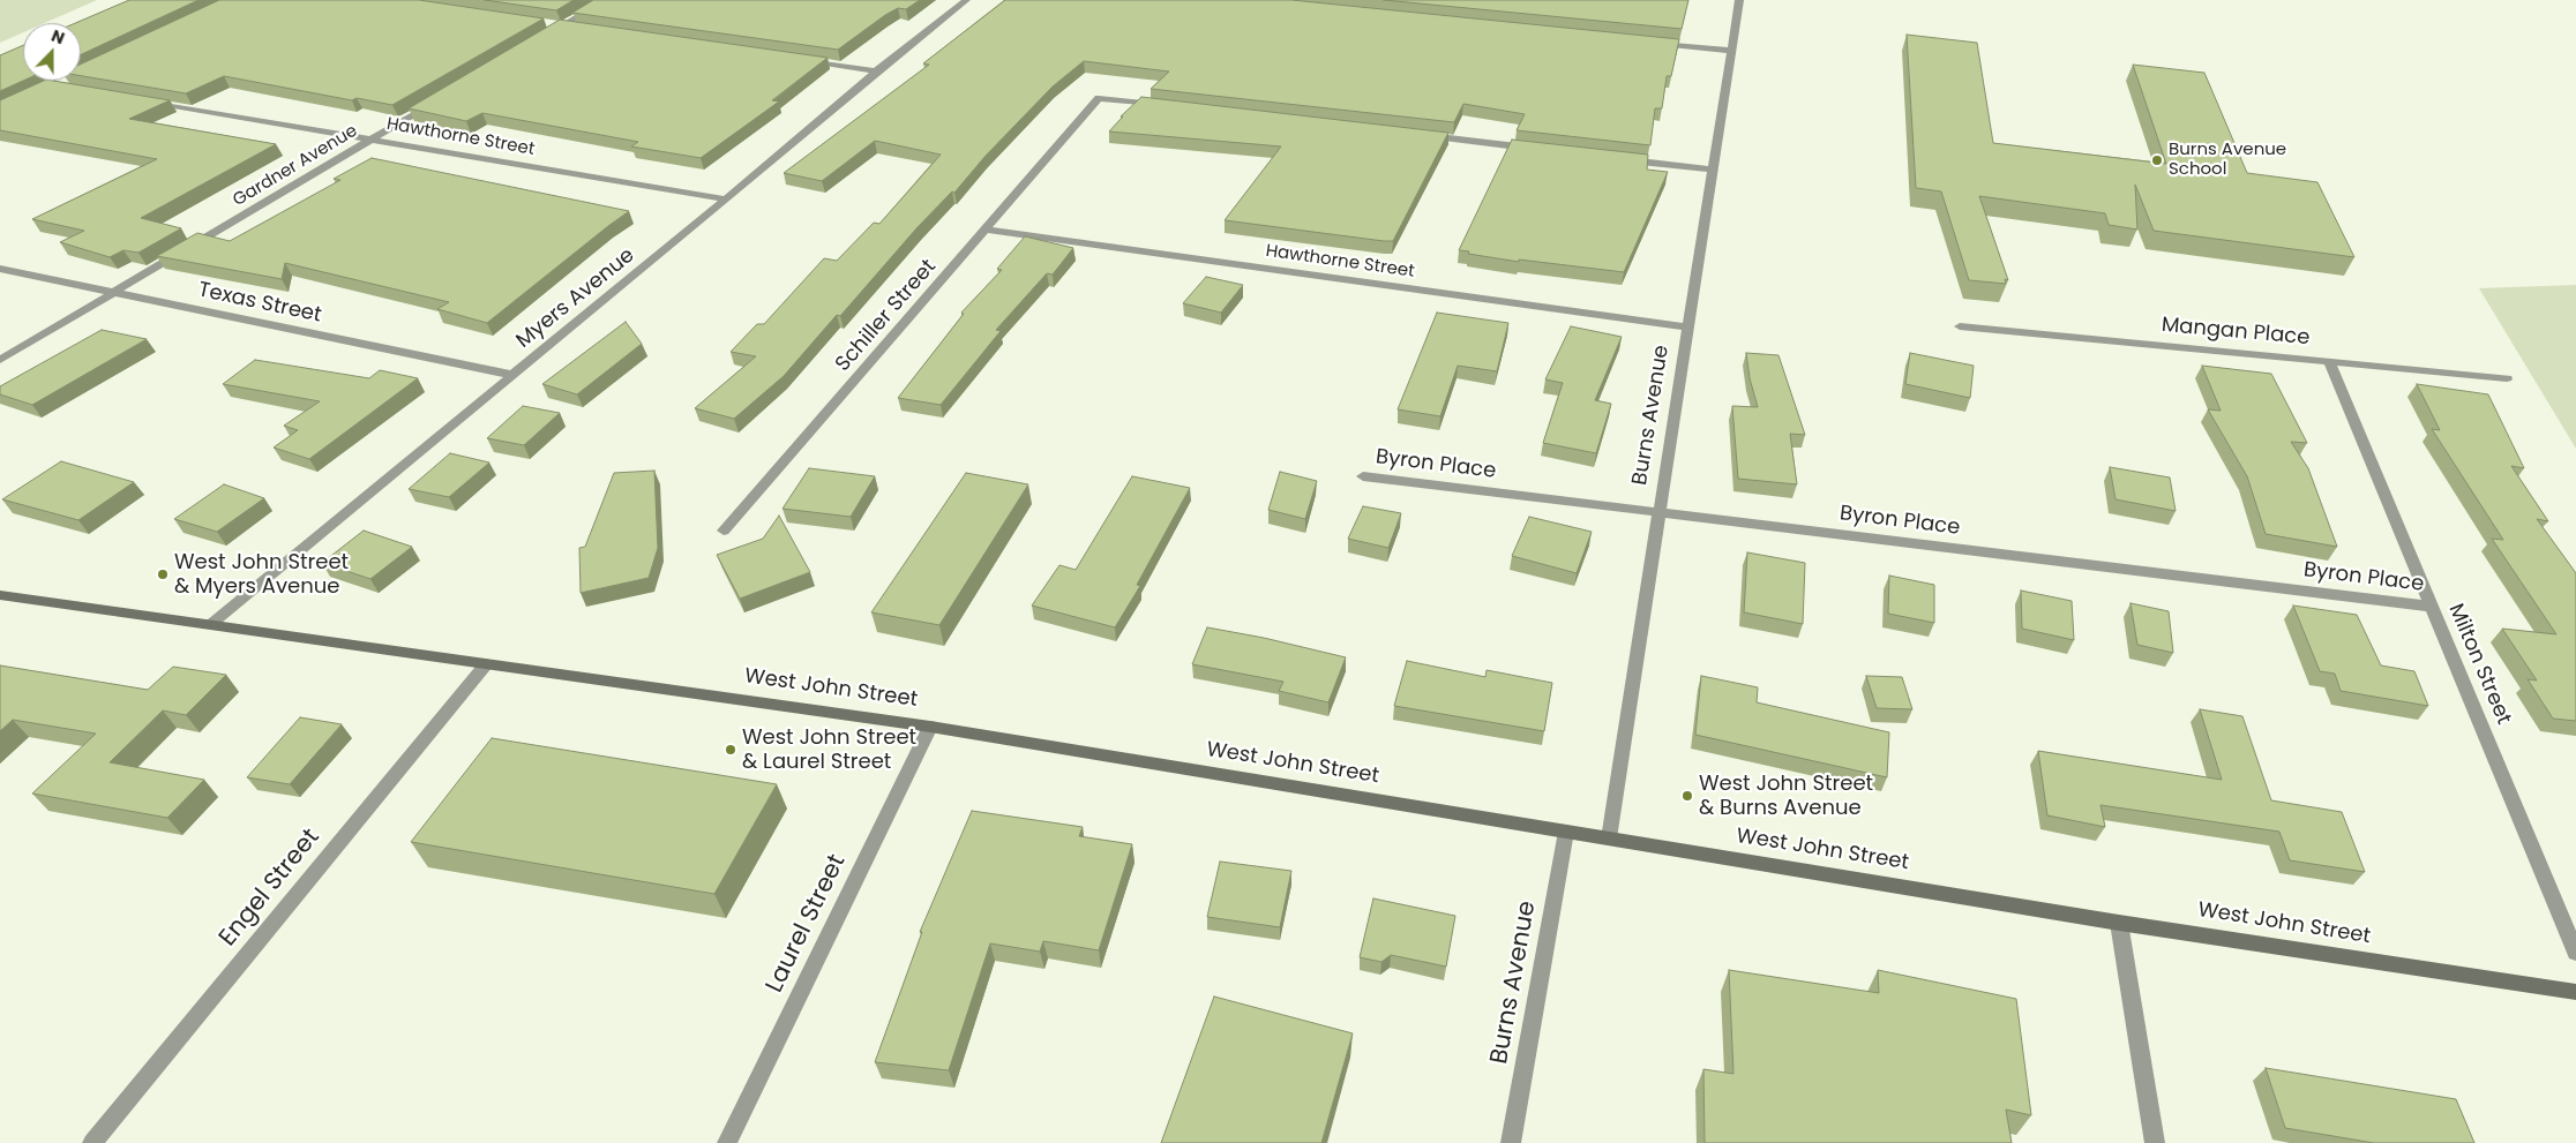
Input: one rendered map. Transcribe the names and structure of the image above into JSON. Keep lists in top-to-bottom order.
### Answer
{
  "streets": {
    "main road": ["West John Street"],
    "street": [
      "Hawthorne Street",
      "Gardner Avenue",
      "Myers Avenue",
      "Texas Street",
      "Schiller Street",
      "Mangan Place",
      "Burns Avenue",
      "Byron Place",
      "Milton Street",
      "Engel Street",
      "Laurel Street"
    ]
  },
  "crossings": [
    ["Hawthorne Street", "Gardner Avenue"],
    ["Hawthorne Street", "Myers Avenue"],
    ["Hawthorne Street", "Schiller Street"],
    ["Hawthorne Street", "Burns Avenue"],
    ["Gardner Avenue", "Texas Street"],
    ["Myers Avenue", "Texas Street"],
    ["Myers Avenue", "West John Street"],
    ["Mangan Place", "Milton Street"],
    ["Burns Avenue", "Byron Place"],
    ["Burns Avenue", "West John Street"],
    ["Byron Place", "Milton Street"],
    ["West John Street", "Engel Street"],
    ["West John Street", "Laurel Street"]
  ],
  "places": [
    "Burns Avenue School",
    "West John Street & Myers Avenue",
    "West John Street & Laurel Street",
    "West John Street & Burns Avenue"
  ],
  "north": "top"
}
